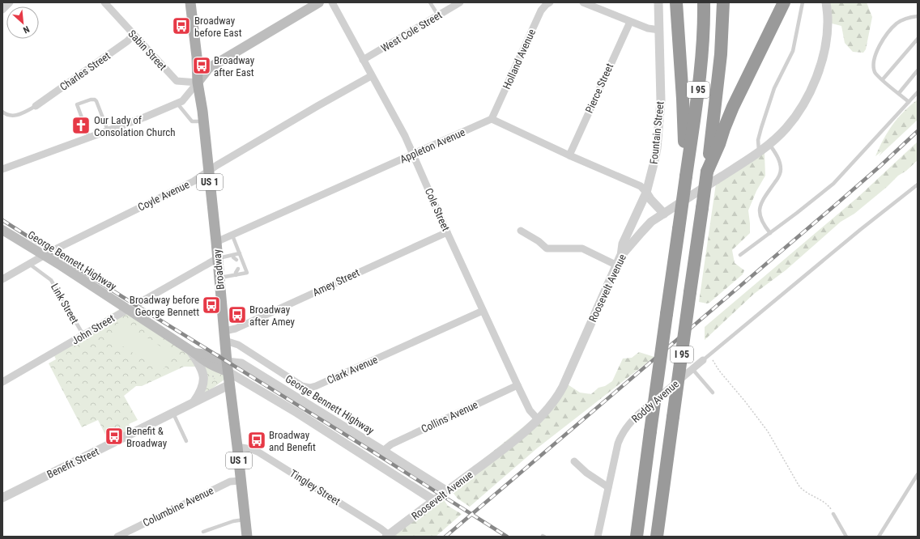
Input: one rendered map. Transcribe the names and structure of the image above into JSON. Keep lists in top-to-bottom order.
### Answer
{
  "streets": {
    "highway": ["I 95"],
    "main road": ["US 1", "George Bennett Highway", "Broadway"],
    "street": [
      "West Cole Street",
      "Sabin Street",
      "Holland Avenue",
      "Charles Street",
      "Pierce Street",
      "Fountain Street",
      "Appleton Avenue",
      "Coyle Avenue",
      "Cole Street",
      "Amey Street",
      "Roosevelt Avenue",
      "John Street",
      "Clark Avenue",
      "Roddy Avenue",
      "Collins Avenue",
      "Benefit Street",
      "Tingley Street",
      "Columbine Avenue"
    ],
    "lane": ["Link Street"]
  },
  "crossings": [
    ["West Cole Street", "Cole Street"],
    ["Sabin Street", "Charles Street"],
    ["Sabin Street", "Broadway"],
    ["Holland Avenue", "Appleton Avenue"],
    ["Fountain Street", "Roosevelt Avenue"],
    ["Appleton Avenue", "Cole Street"],
    ["Appleton Avenue", "Broadway"],
    ["Coyle Avenue", "Cole Street"],
    ["Coyle Avenue", "George Bennett Highway"],
    ["Coyle Avenue", "Broadway"],
    ["Coyle Avenue", "Link Street"],
    ["Cole Street", "Amey Street"],
    ["Cole Street", "Roosevelt Avenue"],
    ["Cole Street", "Clark Avenue"],
    ["Cole Street", "Collins Avenue"],
    ["George Bennett Highway", "Broadway"],
    ["George Bennett Highway", "Roosevelt Avenue"],
    ["George Bennett Highway", "John Street"],
    ["George Bennett Highway", "Collins Avenue"],
    ["Broadway", "Amey Street"],
    ["Broadway", "John Street"],
    ["Broadway", "Clark Avenue"],
    ["Broadway", "Benefit Street"],
    ["Broadway", "Tingley Street"],
    ["Broadway", "Columbine Avenue"],
    ["Amey Street", "Clark Avenue"],
    ["Roosevelt Avenue", "Tingley Street"],
    ["Link Street", "John Street"]
  ],
  "places": {
    "bus stop": [
      "Broadway before East",
      "Broadway after East",
      "Broadway before George Bennett",
      "Broadway after Amey",
      "Benefit & Broadway",
      "Broadway and Benefit"
    ],
    "church": ["Our Lady of Consolation Church"]
  },
  "north": "bottom right"
}
